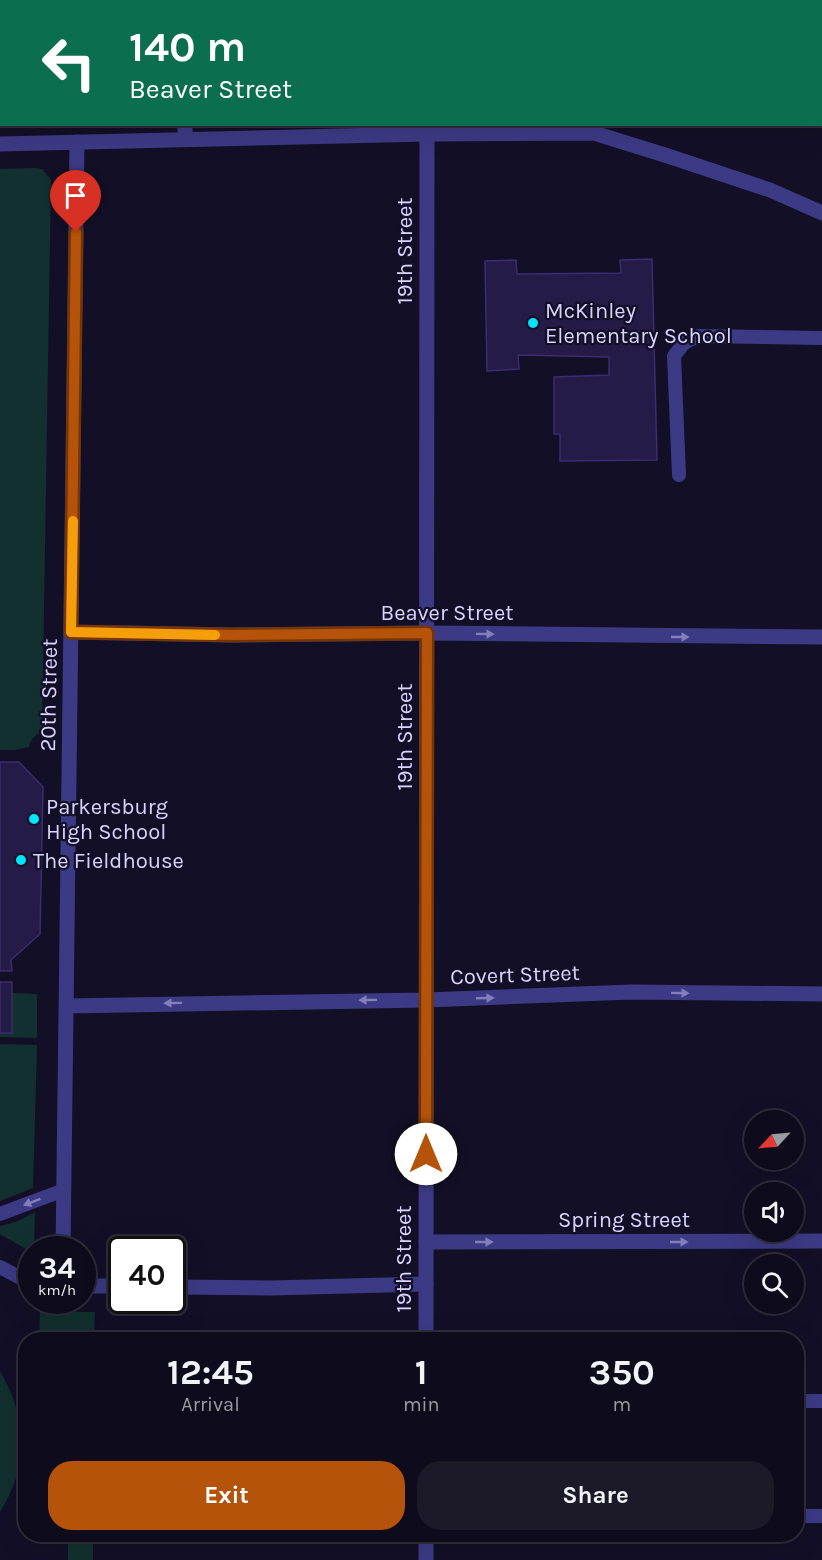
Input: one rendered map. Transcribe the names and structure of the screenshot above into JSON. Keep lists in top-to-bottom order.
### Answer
{
  "streets": {
    "street": [
      "19th Street",
      "Beaver Street",
      "20th Street",
      "Covert Street",
      "Spring Street"
    ]
  },
  "crossings": [
    ["19th Street", "Beaver Street"],
    ["19th Street", "Covert Street"],
    ["19th Street", "Spring Street"],
    ["Beaver Street", "20th Street"],
    ["20th Street", "Covert Street"]
  ],
  "one_way": ["Beaver Street", "Spring Street"],
  "places": ["McKinley Elementary School", "Parkersburg High School", "The Fieldhouse"],
  "north": "bottom left",
  "page": {
    "turn": ["140 m", "Beaver Street"],
    "speed": "34 km/h",
    "limit": "40",
    "eta": [
      "12:45",
      "Arrival",
      "1",
      "min",
      "350",
      "m"
    ],
    "buttons": ["Exit", "Share"]
  }
}
